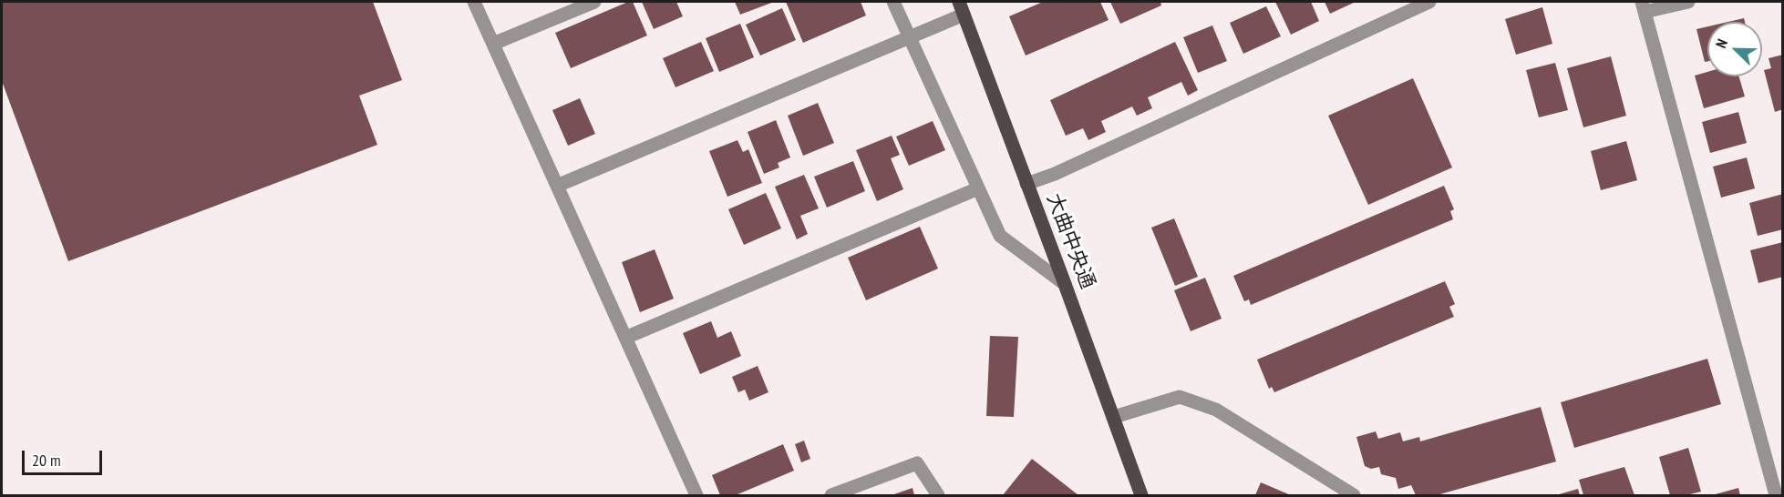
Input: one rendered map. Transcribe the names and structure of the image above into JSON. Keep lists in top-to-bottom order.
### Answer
{
  "streets": {
    "main road": ["大曲中央通"]
  },
  "scale_bar": "20 m",
  "north": "top left"
}
